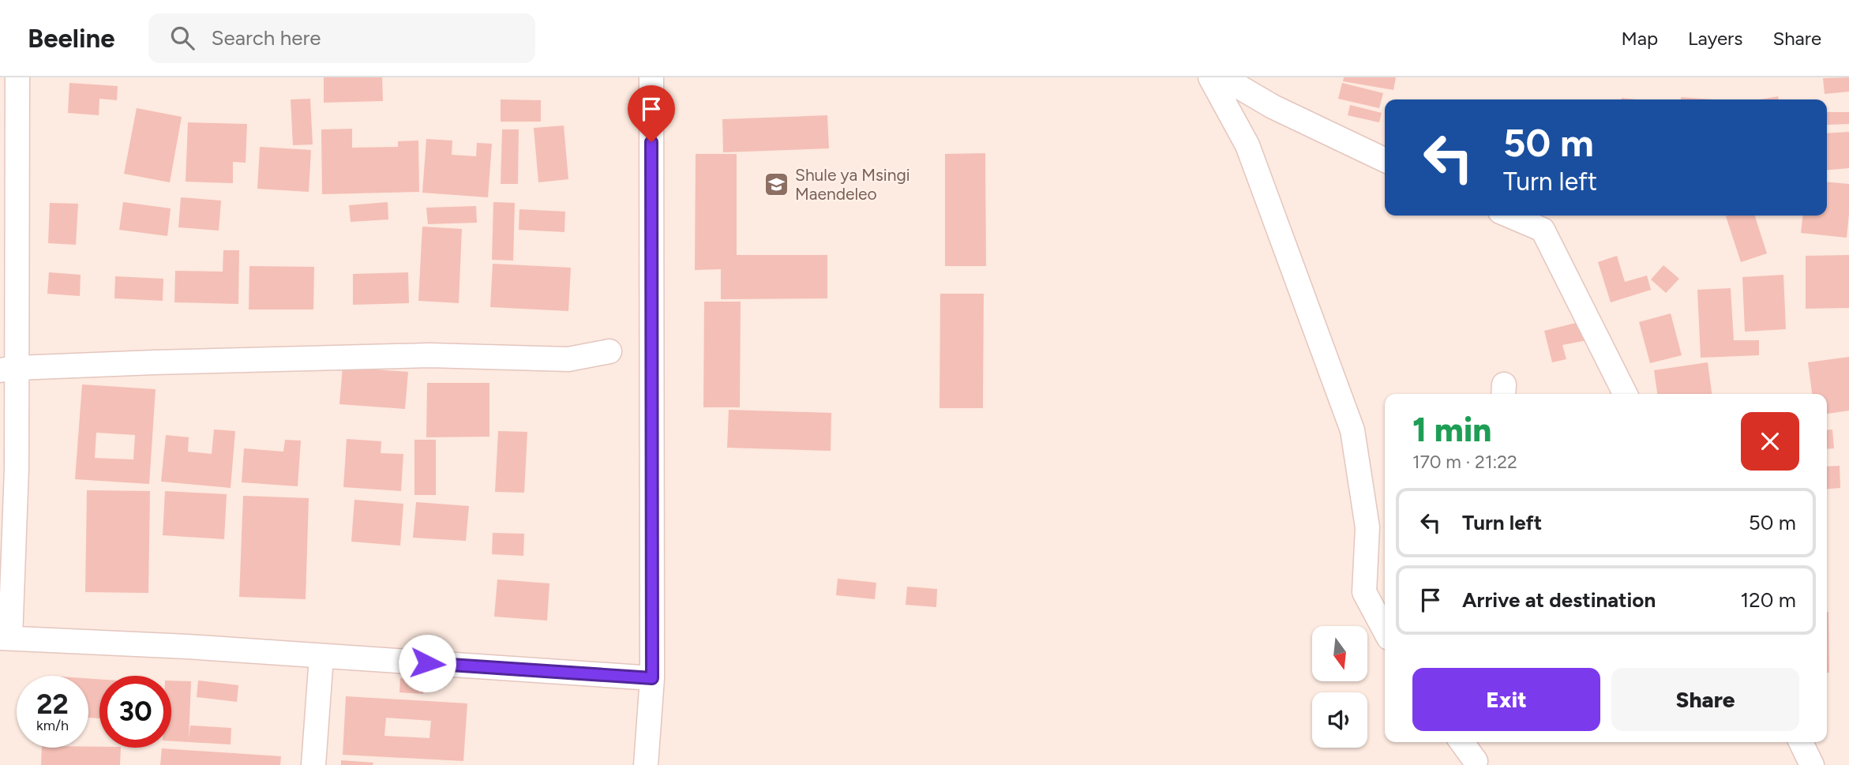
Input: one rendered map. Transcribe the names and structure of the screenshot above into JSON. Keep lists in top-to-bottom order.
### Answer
{
  "places": {
    "school or university": ["Shule ya Msingi Maendeleo"]
  },
  "north": "bottom",
  "page": {
    "header": "Beeline",
    "search": "Search here",
    "nav": ["Map", "Layers", "Share"],
    "turn": ["50 m", "Turn left"],
    "heading": ["1 min", "170 m · 21:22"],
    "list": [
      {
        "name": "Turn left",
        "value": "50 m"
      },
      {
        "name": "Arrive at destination",
        "value": "120 m"
      }
    ],
    "buttons": ["Exit", "Share"],
    "speed": "22 km/h",
    "limit": "30"
  }
}
